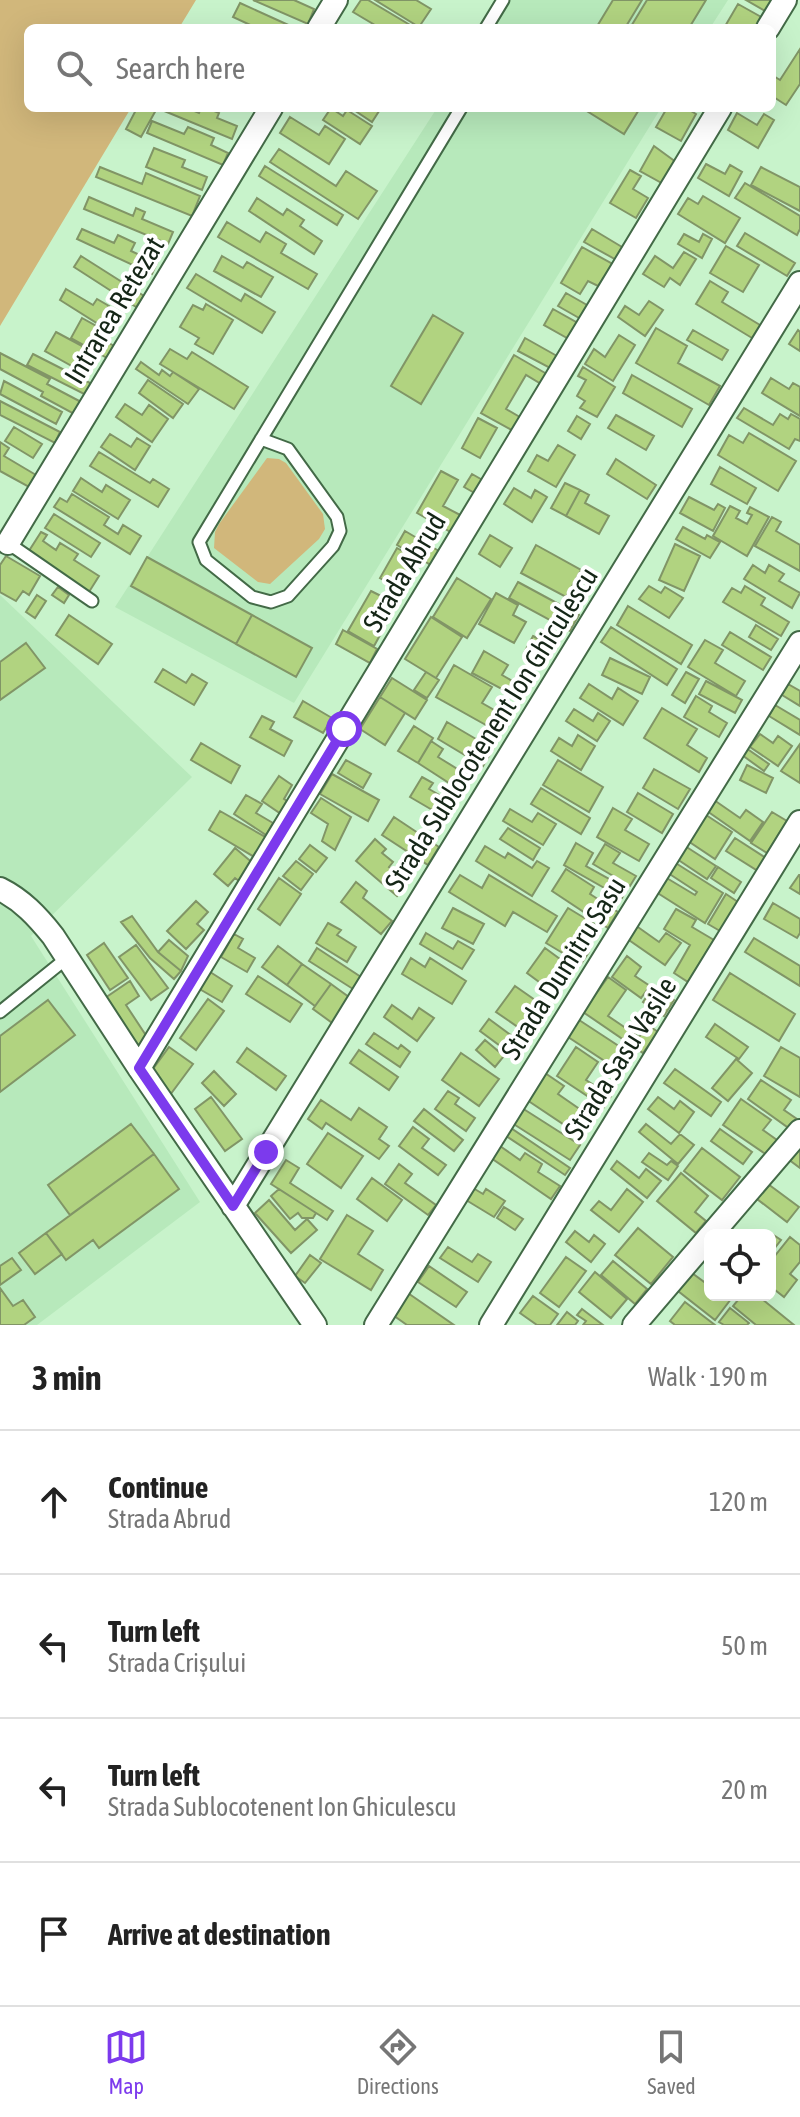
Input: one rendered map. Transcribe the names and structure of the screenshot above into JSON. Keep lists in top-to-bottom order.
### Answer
{
  "streets": {
    "street": [
      "Intrarea Retezat",
      "Strada Abrud",
      "Strada Sublocotenent Ion Ghiculescu",
      "Strada Dumitru Sasu",
      "Strada Sasu Vasile"
    ]
  },
  "page": {
    "search": "Search here",
    "heading": ["3 min", "Walk · 190 m"],
    "list": [
      ["Continue", "Strada Abrud", "120 m"],
      ["Turn left", "Strada Crișului", "50 m"],
      ["Turn left", "Strada Sublocotenent Ion Ghiculescu", "20 m"],
      "Arrive at destination"
    ],
    "nav": ["Map", "Directions", "Saved"]
  }
}
